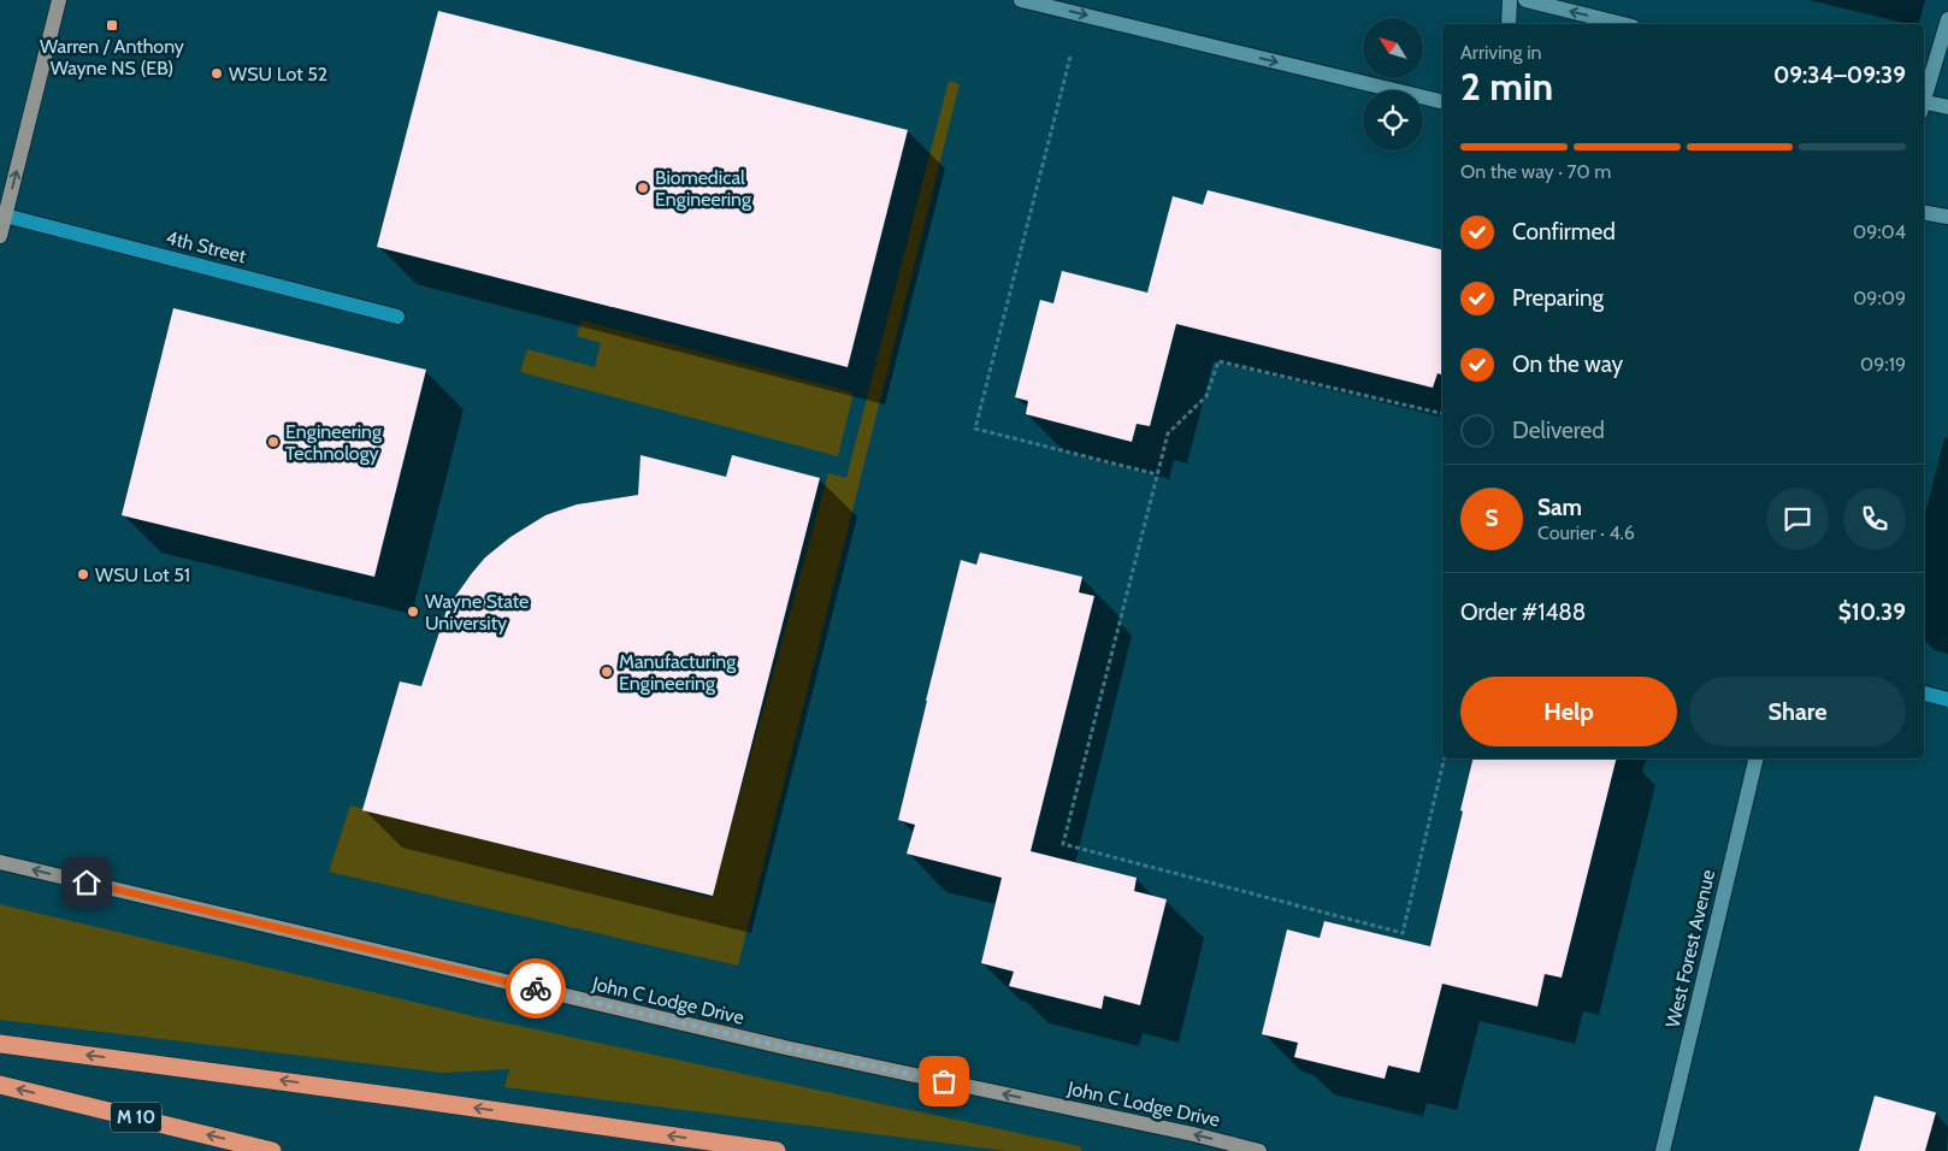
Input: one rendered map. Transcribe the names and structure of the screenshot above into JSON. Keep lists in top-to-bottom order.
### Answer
{
  "streets": {
    "highway": ["M 10"],
    "main road": ["John C Lodge Drive"],
    "street": ["4th Street", "West Forest Avenue"]
  },
  "one_way": ["John C Lodge Drive"],
  "places": {
    "transit": ["Warren / Anthony Wayne NS (EB)"],
    "other": [
      "WSU Lot 52",
      "Biomedical Engineering",
      "Engineering Technology",
      "WSU Lot 51",
      "Wayne State University",
      "Manufacturing Engineering"
    ]
  },
  "north": "top left",
  "page": {
    "heading": ["2 min", "Arriving in", "09:34–09:39"],
    "panel": [
      "Sam",
      "Courier · 4.6",
      "Order #1488",
      "$10.39"
    ],
    "bar": "On the way · 70 m",
    "list": [
      ["Confirmed", "09:04"],
      ["Preparing", "09:09"],
      ["On the way", "09:19"],
      "Delivered"
    ],
    "round": "S",
    "buttons": ["Help", "Share"]
  }
}
